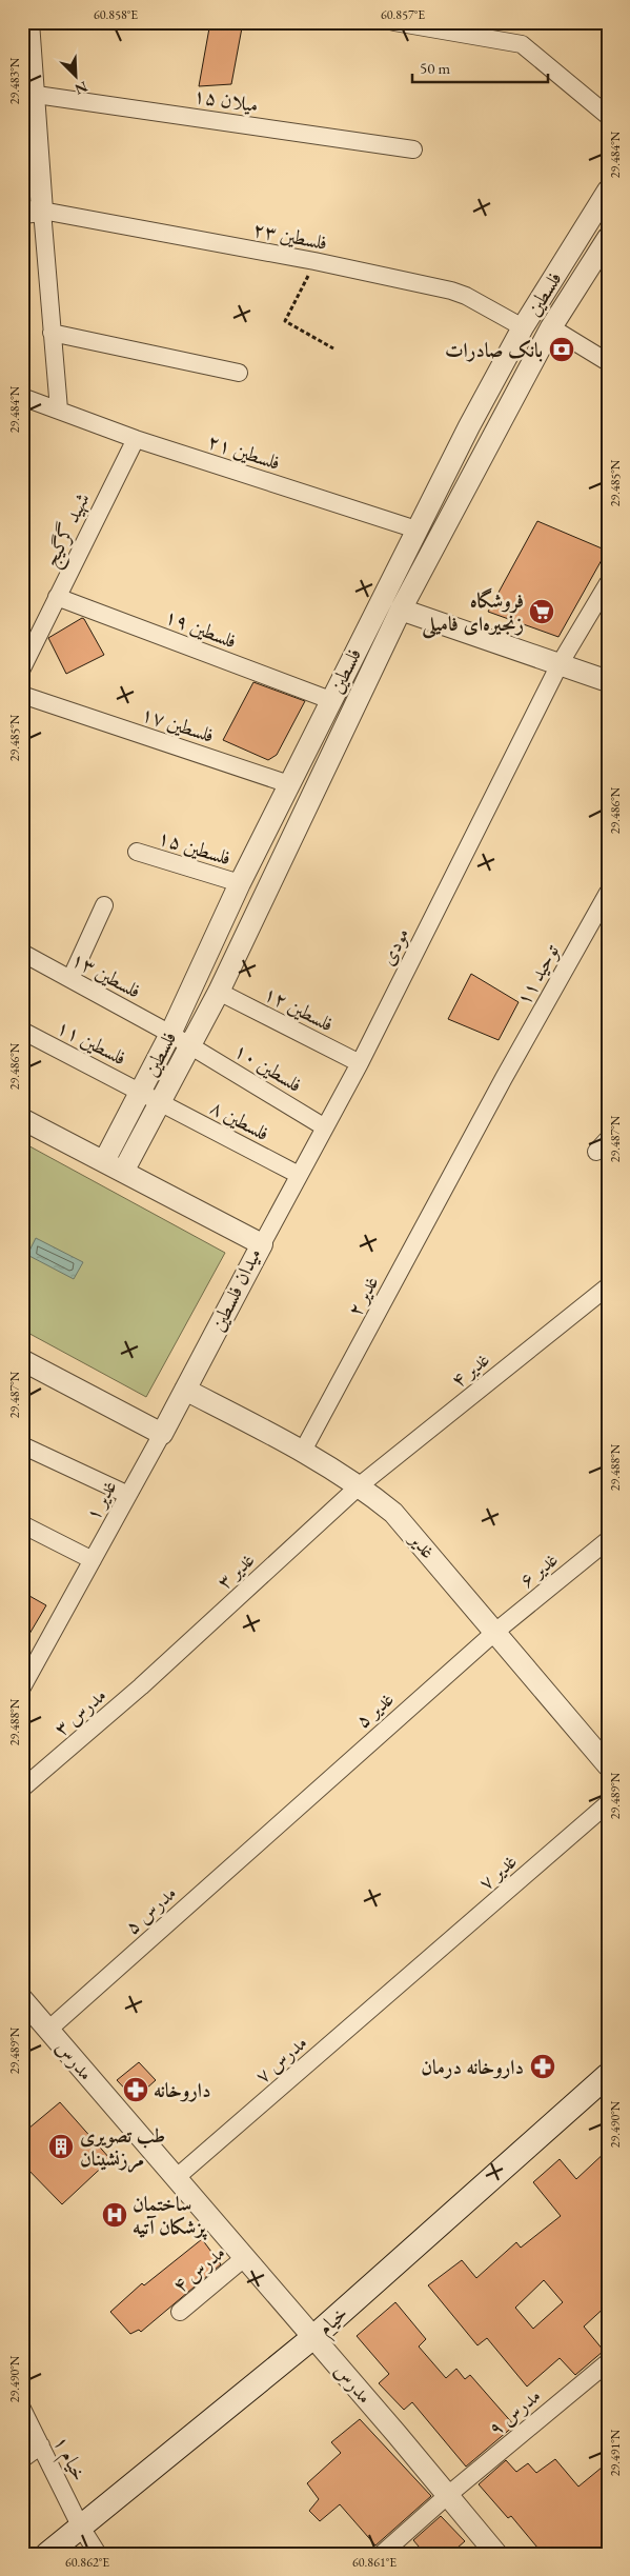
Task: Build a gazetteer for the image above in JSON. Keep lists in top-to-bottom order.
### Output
{
  "streets": {
    "main road": ["خیام"],
    "street": [
      "میلان ۱۵",
      "فلسطین ۲۳",
      "فلسطین",
      "فلسطین ۲۱",
      "شهید گرگیج",
      "فلسطین ۱۹",
      "فلسطین ۱۷",
      "فلسطین ۱۵",
      "مودی",
      "فلسطین ۱۳",
      "توحید ۱۱",
      "فلسطین ۱۲",
      "فلسطین ۱۱",
      "فلسطین ۱۰",
      "فلسطین ۸",
      "میدان فلسطین",
      "غدیر ۲",
      "غدیر ۴",
      "غدیر ۱",
      "غدیر",
      "غدیر ۶",
      "غدیر ۳",
      "غدیر ۵",
      "مدرس ۳",
      "غدیر ۷",
      "مدرس ۵",
      "مدرس ۷",
      "مدرس",
      "مدرس ۴",
      "مدرس ۹",
      "خیام ۱"
    ]
  },
  "crossings": [
    ["فلسطین ۲۳", "فلسطین"],
    ["فلسطین", "فلسطین ۲۱"],
    ["فلسطین", "فلسطین ۱۹"],
    ["فلسطین", "فلسطین ۱۷"],
    ["فلسطین", "فلسطین ۱۵"],
    ["فلسطین", "فلسطین ۱۳"],
    ["فلسطین", "فلسطین ۱۲"],
    ["فلسطین", "فلسطین ۱۱"],
    ["فلسطین", "فلسطین ۱۰"],
    ["فلسطین", "فلسطین ۸"],
    ["فلسطین", "میدان فلسطین"],
    ["فلسطین ۲۱", "شهید گرگیج"],
    ["شهید گرگیج", "فلسطین ۱۹"],
    ["مودی", "فلسطین ۱۲"],
    ["مودی", "فلسطین ۱۰"],
    ["مودی", "فلسطین ۸"],
    ["مودی", "میدان فلسطین"],
    ["فلسطین ۱۳", "فلسطین ۱۰"],
    ["توحید ۱۱", "غدیر ۲"],
    ["فلسطین ۱۱", "فلسطین ۸"],
    ["میدان فلسطین", "غدیر ۱"],
    ["میدان فلسطین", "غدیر"],
    ["غدیر ۲", "غدیر"],
    ["غدیر ۴", "غدیر"],
    ["غدیر ۴", "غدیر ۳"],
    ["غدیر", "غدیر ۶"],
    ["غدیر", "غدیر ۳"],
    ["غدیر", "غدیر ۵"],
    ["غدیر ۶", "غدیر ۵"],
    ["غدیر ۳", "مدرس ۳"],
    ["غدیر ۵", "مدرس ۵"],
    ["غدیر ۷", "مدرس ۷"],
    ["مدرس ۵", "مدرس"],
    ["مدرس ۷", "مدرس"],
    ["مدرس", "مدرس ۴"],
    ["مدرس", "خیام"],
    ["مدرس", "مدرس ۹"],
    ["خیام", "خیام ۱"]
  ],
  "places": {
    "bank": ["بانک صادرات"],
    "supermarket": ["فروشگاه زنجیره‌ای فامیلی"],
    "pharmacy": ["داروخانه درمان", "داروخانه"],
    "building": ["طب تصویری مرزنشینان"],
    "hospital": ["ساختمان پزشکان آتیه"]
  },
  "scale_bar": "50 m",
  "north": "bottom right",
  "coordinates": [
    "60.858°E",
    "60.857°E",
    "29.483°N",
    "29.484°N",
    "29.485°N",
    "29.486°N",
    "29.487°N",
    "29.488°N",
    "29.489°N",
    "29.490°N",
    "29.491°N",
    "60.862°E",
    "60.861°E"
  ]
}
